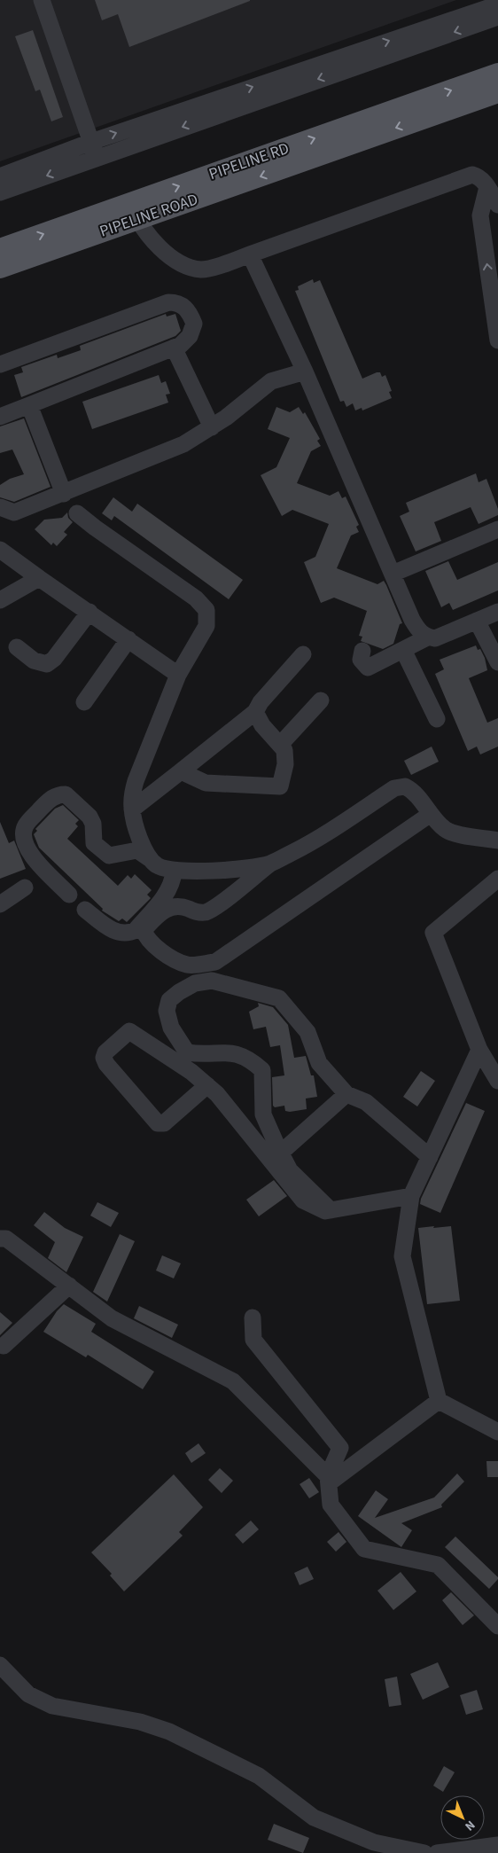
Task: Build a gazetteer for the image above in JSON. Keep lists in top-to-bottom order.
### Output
{
  "streets": {
    "main road": ["PIPELINE RD", "PIPELINE ROAD"]
  },
  "crossings": [
    ["PIPELINE RD", "PIPELINE ROAD"]
  ],
  "one_way": ["PIPELINE RD", "PIPELINE ROAD"],
  "north": "bottom right"
}
